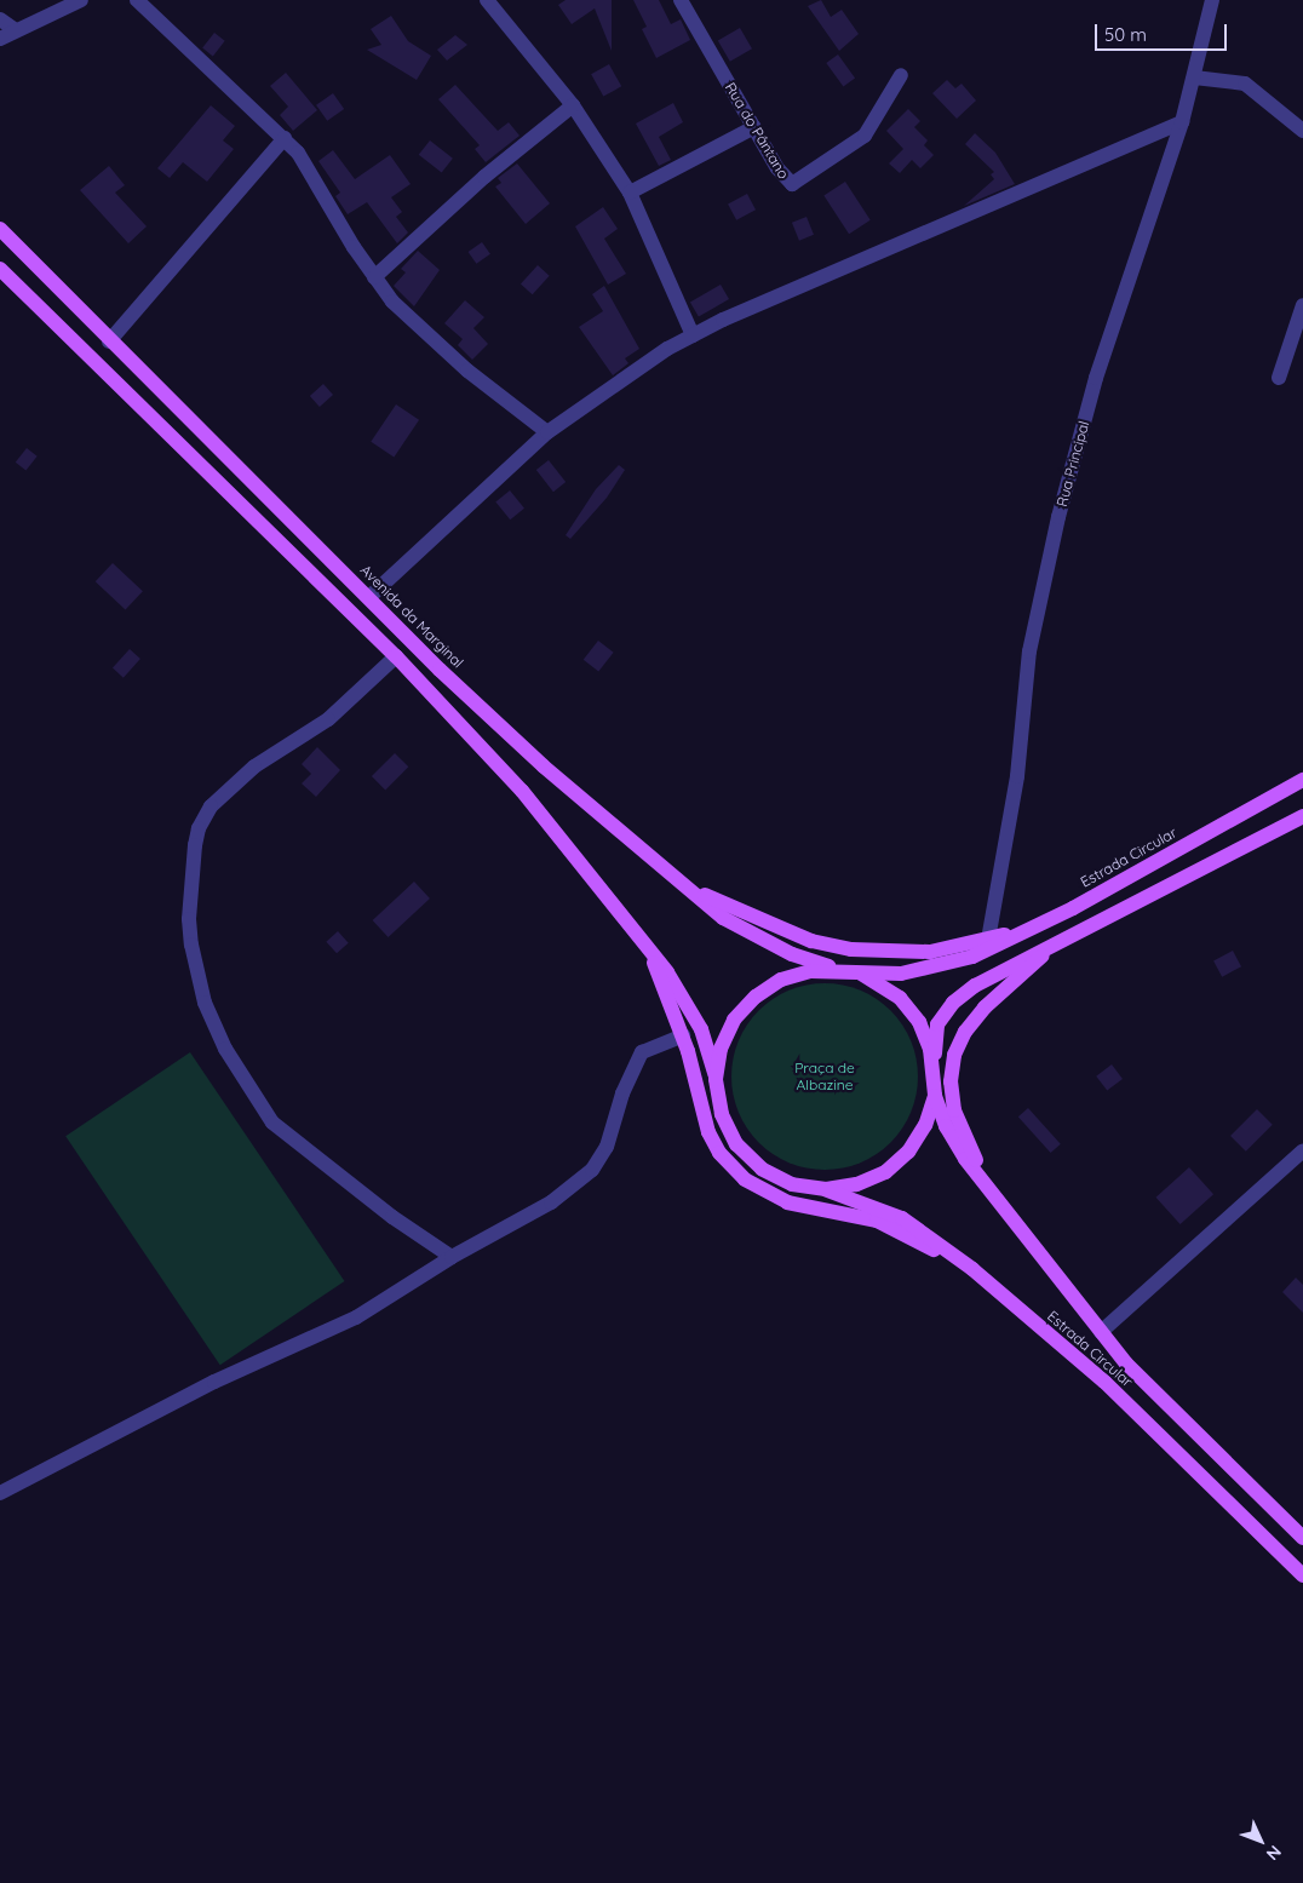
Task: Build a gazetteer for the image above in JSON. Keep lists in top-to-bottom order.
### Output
{
  "streets": {
    "main road": ["Avenida da Marginal", "Estrada Circular"],
    "street": ["Rua do Pântano", "Rua Principal"]
  },
  "crossings": [
    ["Avenida da Marginal", "Estrada Circular"]
  ],
  "parks": ["Praça de Albazine"],
  "scale_bar": "50 m",
  "north": "bottom right"
}
